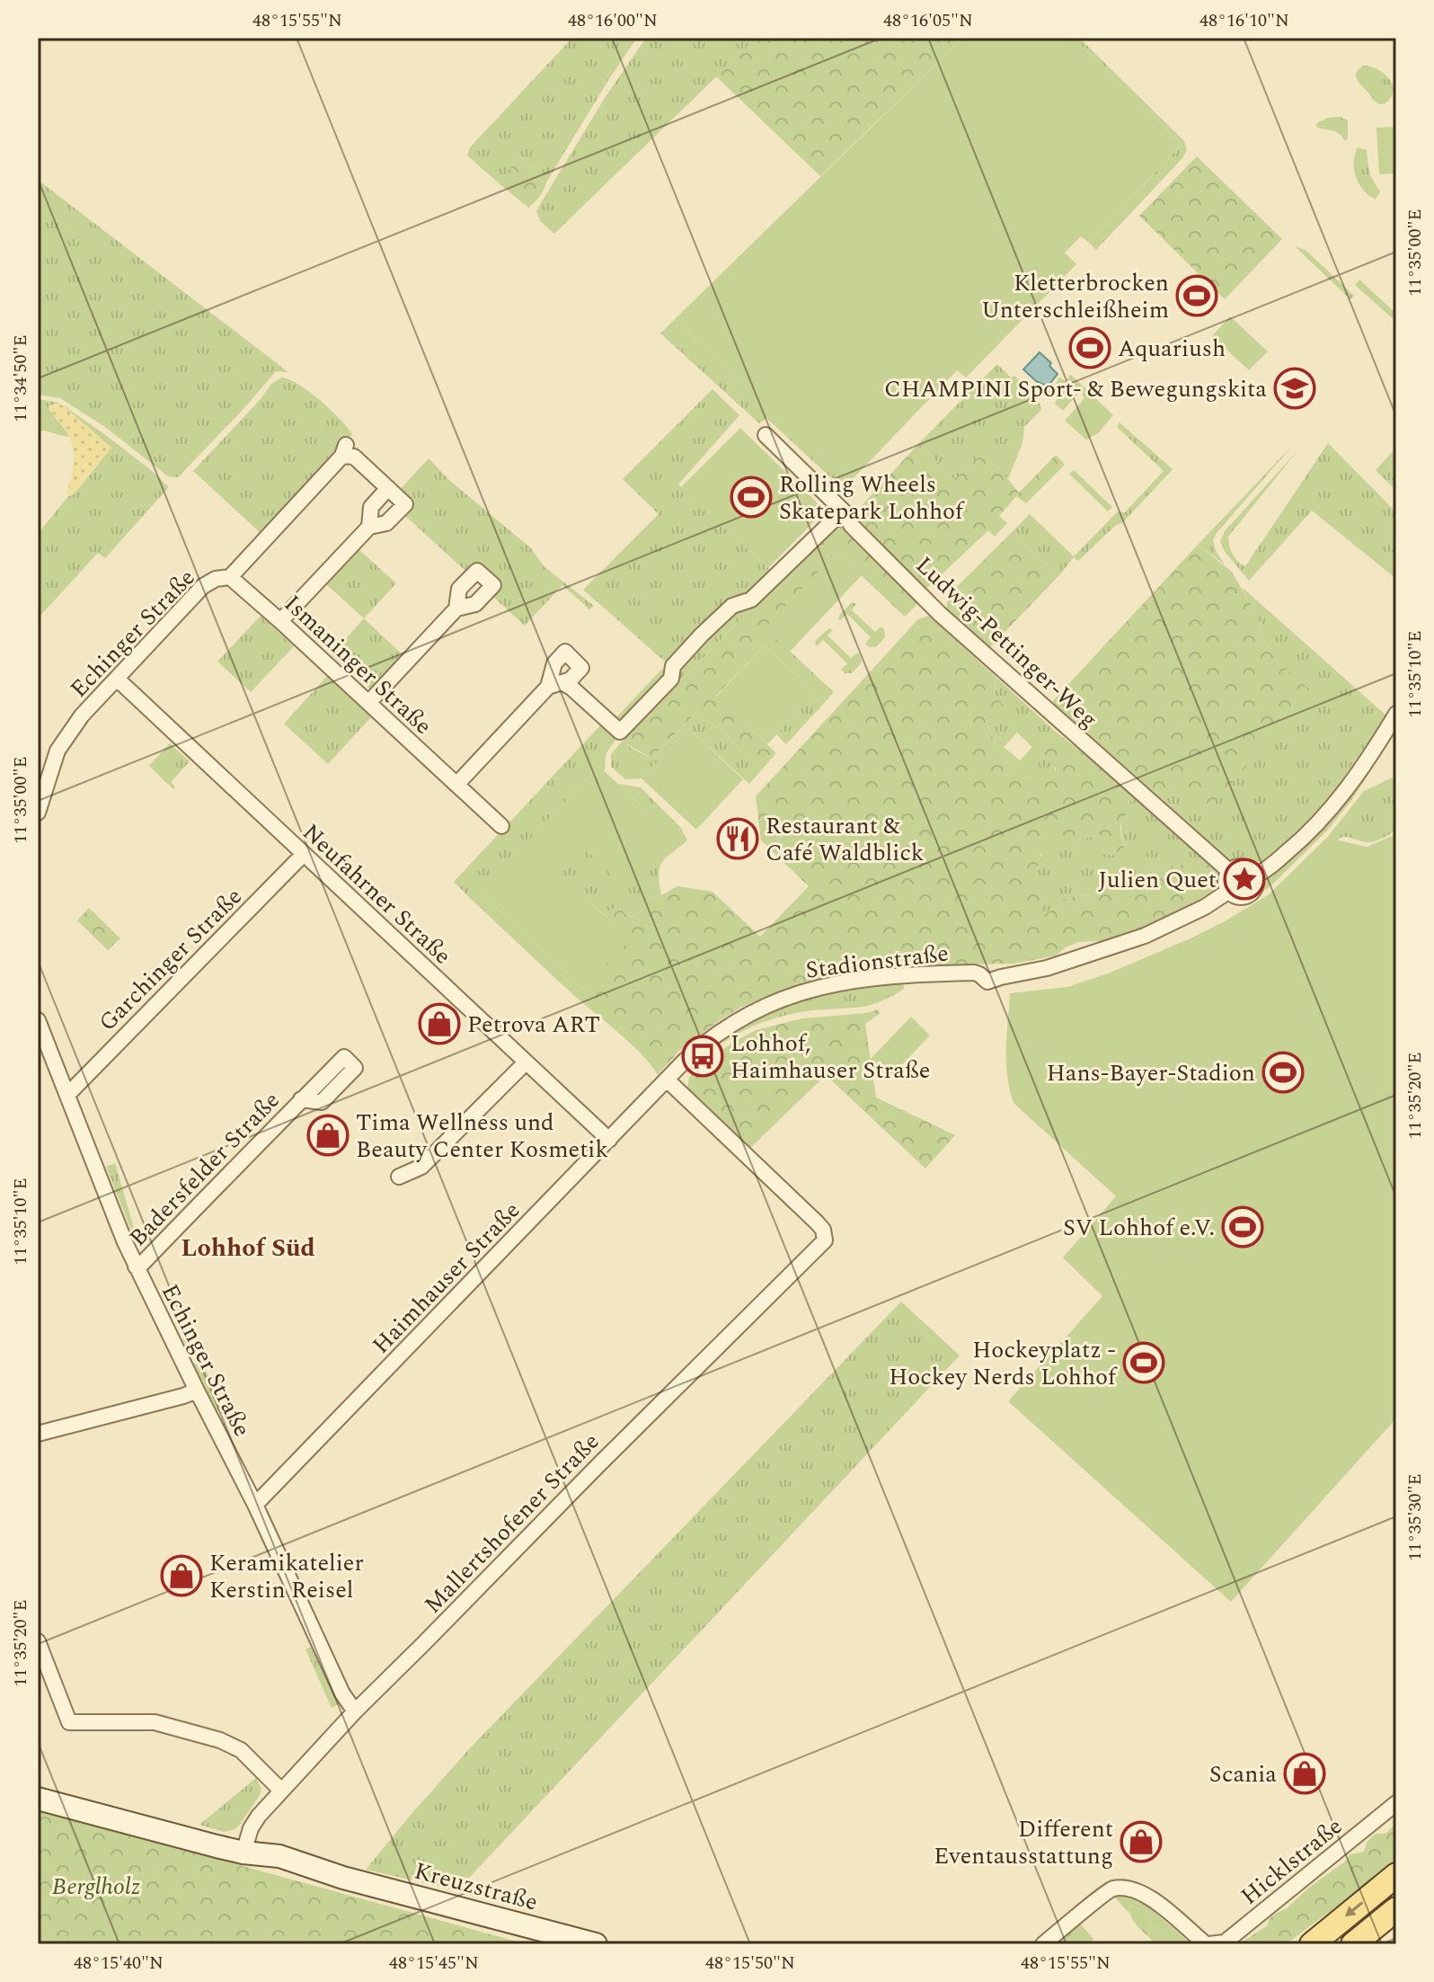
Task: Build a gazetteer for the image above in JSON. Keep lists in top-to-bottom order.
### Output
{
  "streets": {
    "main road": ["Kreuzstraße"],
    "street": [
      "Echinger Straße",
      "Ludwig-Pettinger-Weg",
      "Ismaninger Straße",
      "Neufahrner Straße",
      "Garchinger Straße",
      "Stadionstraße",
      "Badersfelder Straße",
      "Haimhauser Straße",
      "Mallertshofener Straße",
      "Hicklstraße"
    ]
  },
  "crossings": [
    ["Echinger Straße", "Ismaninger Straße"],
    ["Echinger Straße", "Neufahrner Straße"],
    ["Echinger Straße", "Garchinger Straße"],
    ["Echinger Straße", "Badersfelder Straße"],
    ["Echinger Straße", "Haimhauser Straße"],
    ["Echinger Straße", "Mallertshofener Straße"],
    ["Ludwig-Pettinger-Weg", "Stadionstraße"],
    ["Neufahrner Straße", "Garchinger Straße"],
    ["Neufahrner Straße", "Haimhauser Straße"],
    ["Stadionstraße", "Haimhauser Straße"],
    ["Stadionstraße", "Mallertshofener Straße"],
    ["Haimhauser Straße", "Mallertshofener Straße"],
    ["Mallertshofener Straße", "Kreuzstraße"]
  ],
  "districts": ["Lohhof Süd"],
  "parks": ["Berglholz"],
  "places": {
    "sports": [
      "Kletterbrocken Unterschleißheim",
      "Aquariush",
      "Rolling Wheels Skatepark Lohhof",
      "Hans-Bayer-Stadion",
      "SV Lohhof e.V.",
      "Hockeyplatz - Hockey Nerds Lohhof"
    ],
    "school or university": ["CHAMPINI Sport- & Bewegungskita"],
    "restaurant": ["Restaurant & Café Waldblick"],
    "place": ["Julien Quet"],
    "shop": [
      "Petrova ART",
      "Tima Wellness und Beauty Center Kosmetik",
      "Keramikatelier Kerstin Reisel",
      "Scania",
      "Different Eventausstattung"
    ],
    "bus stop": ["Lohhof, Haimhauser Straße"]
  },
  "coordinates": [
    "48°15'55\"N",
    "48°16'00\"N",
    "48°16'05\"N",
    "48°16'10\"N",
    "11°35'00\"E",
    "11°34'50\"E",
    "11°35'10\"E",
    "11°35'20\"E",
    "11°35'30\"E",
    "48°15'40\"N",
    "48°15'45\"N",
    "48°15'50\"N"
  ]
}
